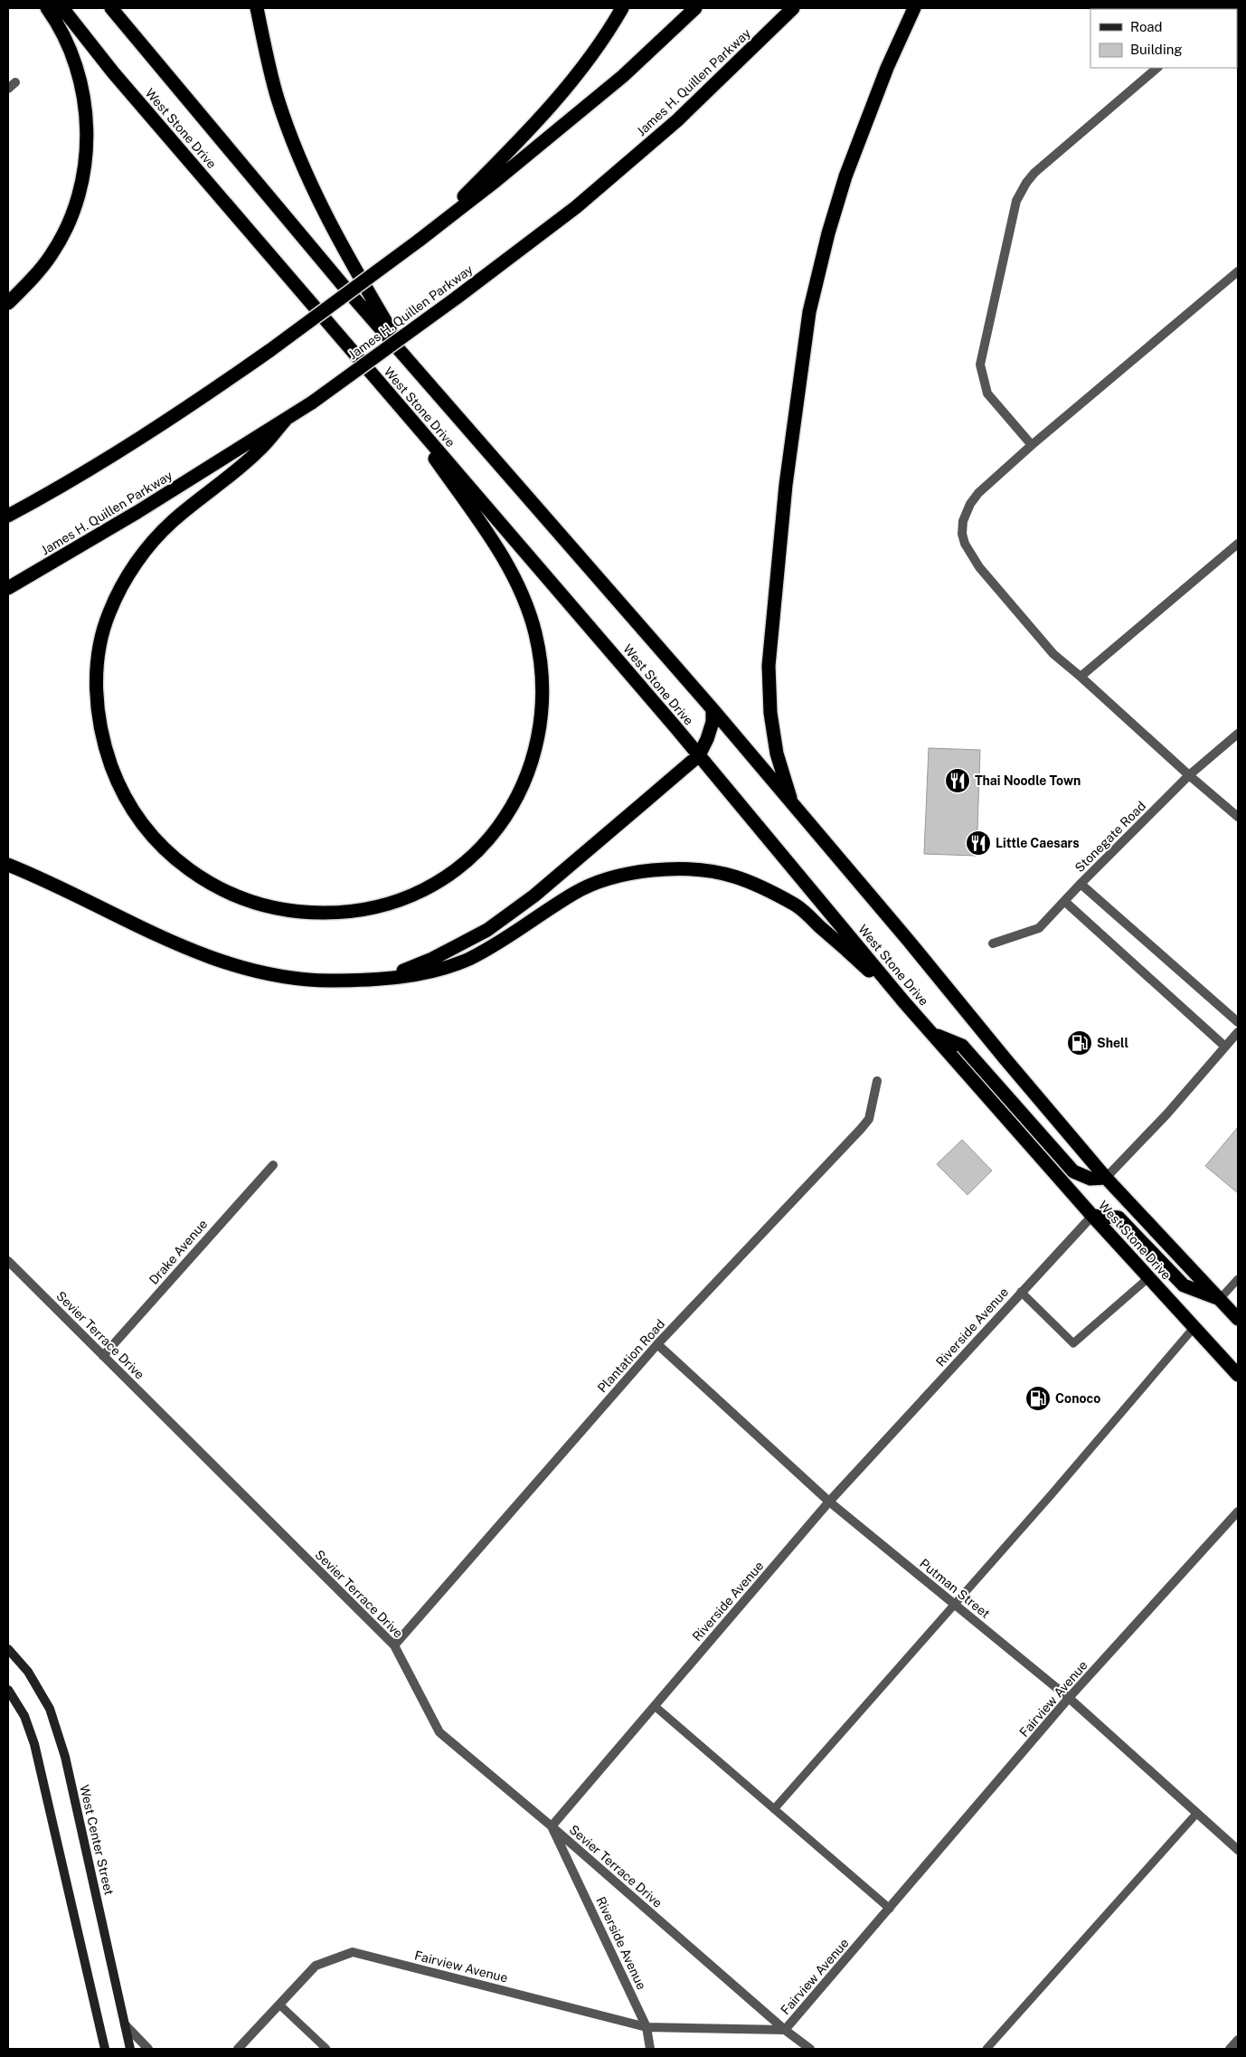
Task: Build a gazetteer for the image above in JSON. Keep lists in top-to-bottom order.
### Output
{
  "streets": {
    "highway": ["James H. Quillen Parkway", "West Stone Drive"],
    "main road": ["West Center Street"],
    "street": [
      "Stonegate Road",
      "Drake Avenue",
      "Riverside Avenue",
      "Sevier Terrace Drive",
      "Plantation Road",
      "Putman Street",
      "Fairview Avenue"
    ]
  },
  "crossings": [
    ["West Stone Drive", "Riverside Avenue"],
    ["Drake Avenue", "Sevier Terrace Drive"],
    ["Riverside Avenue", "Sevier Terrace Drive"],
    ["Riverside Avenue", "Putman Street"],
    ["Riverside Avenue", "Fairview Avenue"],
    ["Sevier Terrace Drive", "Plantation Road"],
    ["Sevier Terrace Drive", "Fairview Avenue"],
    ["Plantation Road", "Putman Street"],
    ["Putman Street", "Fairview Avenue"]
  ],
  "places": {
    "restaurant": ["Thai Noodle Town", "Little Caesars"],
    "fuel station": ["Shell", "Conoco"]
  },
  "legend": ["Road", "Building"]
}
